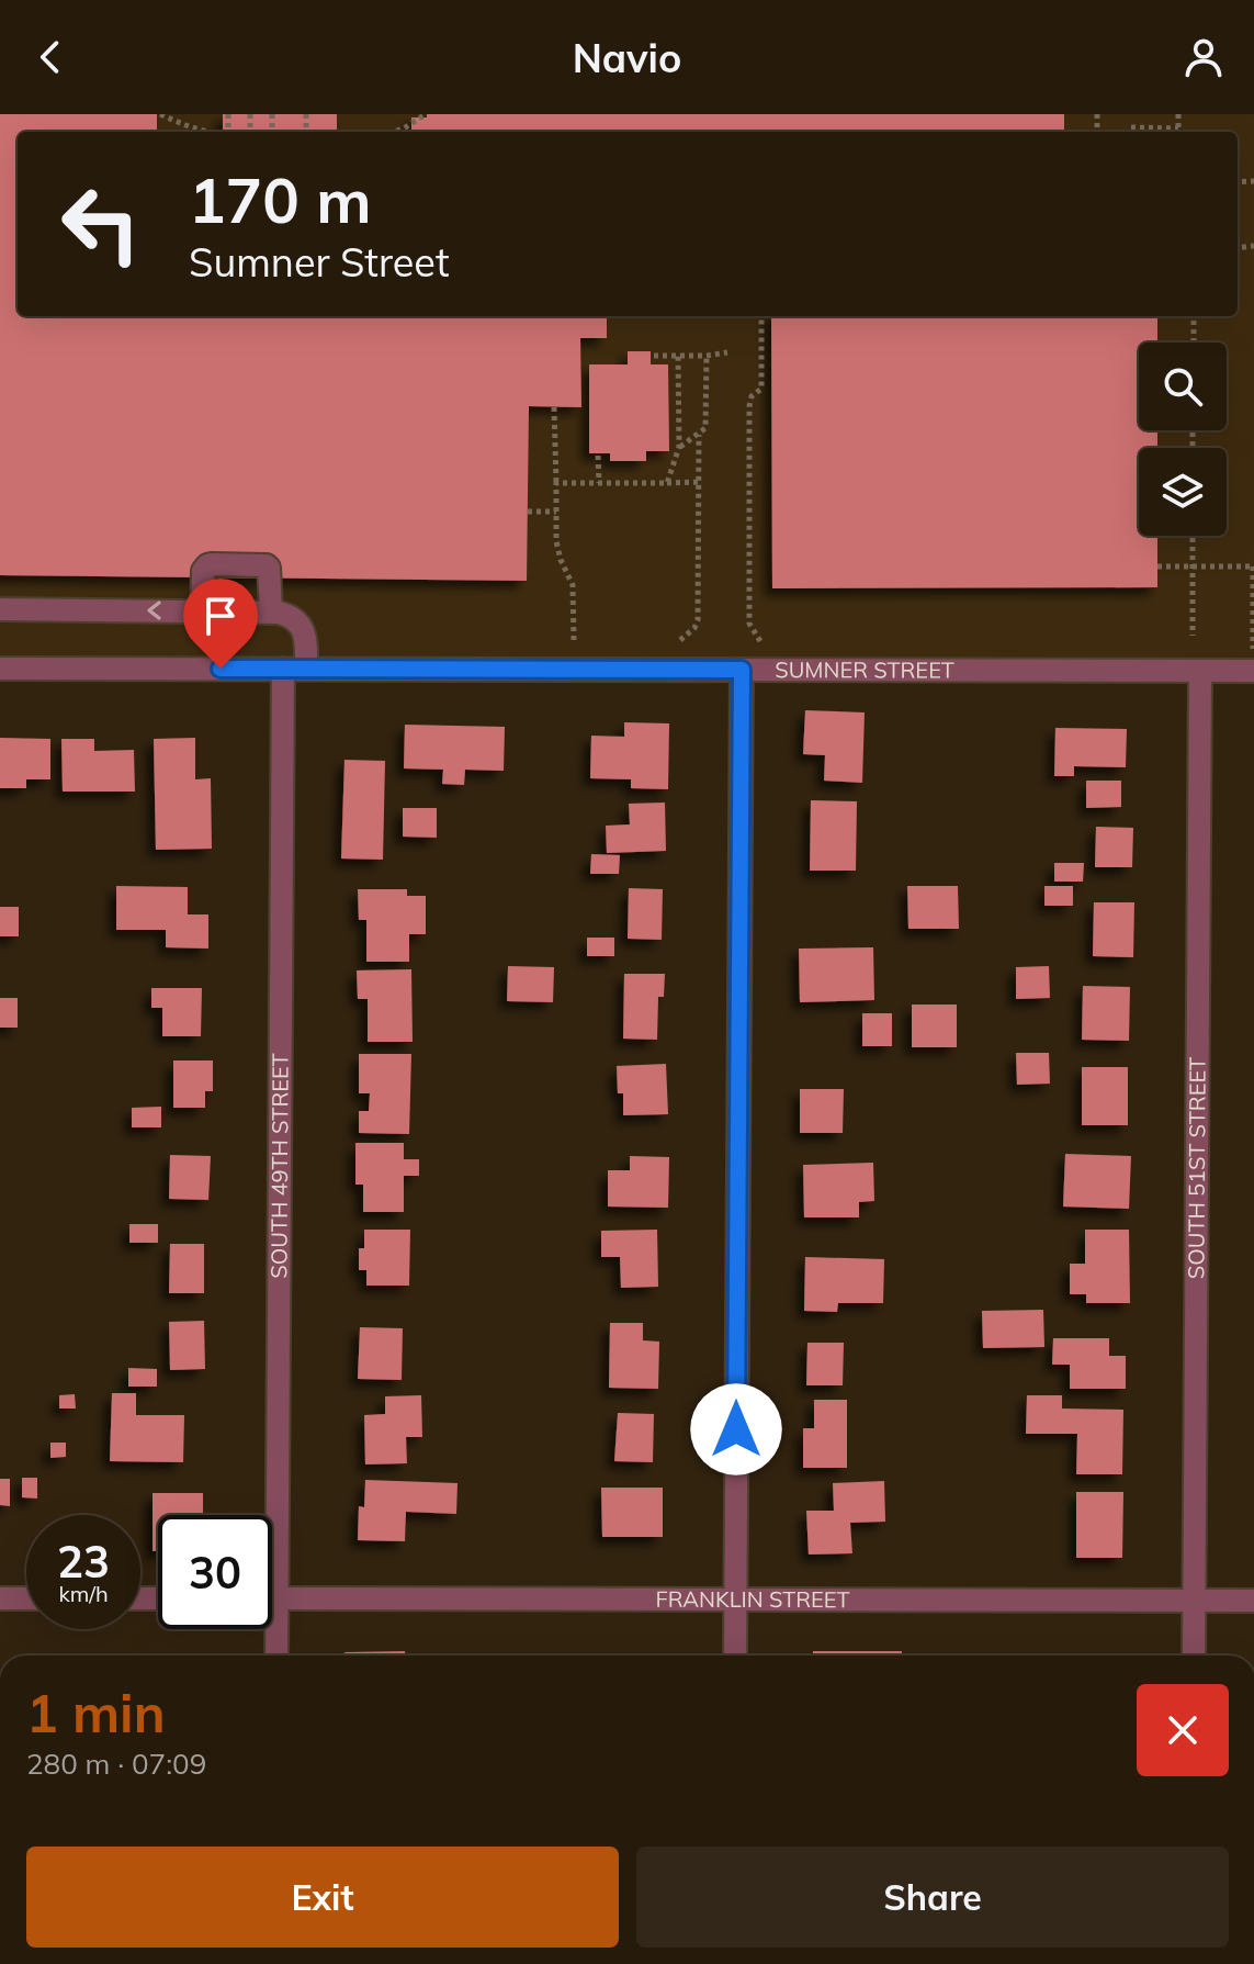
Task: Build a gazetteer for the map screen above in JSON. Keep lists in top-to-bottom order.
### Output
{
  "streets": {
    "street": [
      "SUMNER STREET",
      "SOUTH 49TH STREET",
      "SOUTH 51ST STREET",
      "FRANKLIN STREET"
    ]
  },
  "crossings": [
    ["SUMNER STREET", "SOUTH 49TH STREET"],
    ["SUMNER STREET", "SOUTH 51ST STREET"],
    ["SOUTH 49TH STREET", "FRANKLIN STREET"],
    ["SOUTH 51ST STREET", "FRANKLIN STREET"]
  ],
  "page": {
    "header": "Navio",
    "turn": ["170 m", "Sumner Street"],
    "speed": "23 km/h",
    "limit": "30",
    "heading": ["1 min", "280 m · 07:09"],
    "buttons": ["Exit", "Share"]
  }
}
